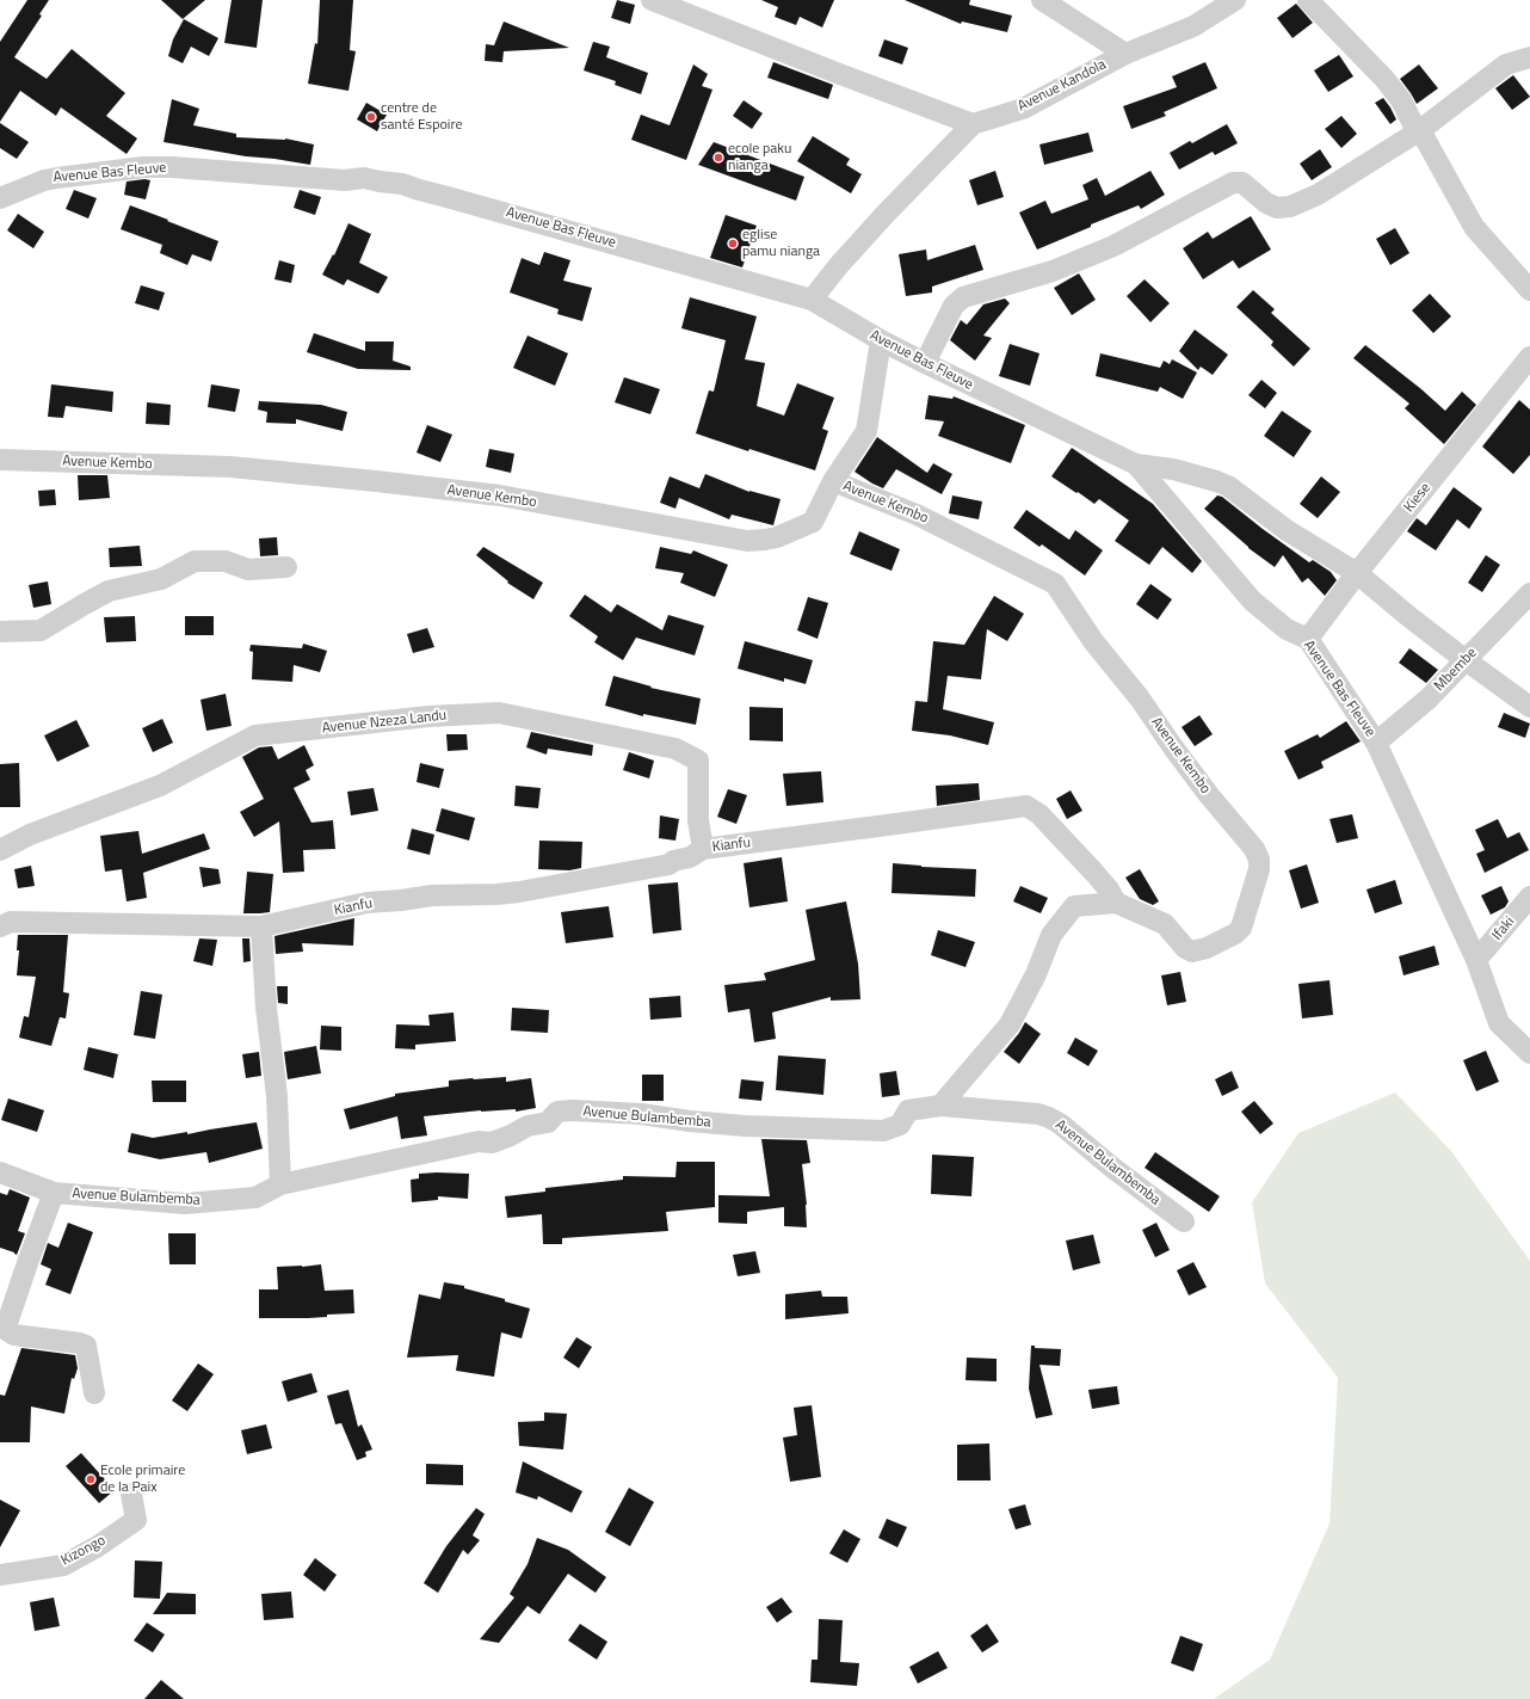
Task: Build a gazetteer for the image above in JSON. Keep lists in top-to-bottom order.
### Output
{
  "streets": {
    "street": [
      "Avenue Kandola",
      "Avenue Bas Fleuve",
      "Avenue Kembo",
      "Kiese",
      "Mbembe",
      "Avenue Nzeza Landu",
      "Kianfu",
      "Ifaki",
      "Avenue Bulambemba",
      "Kizongo"
    ]
  },
  "crossings": [
    ["Avenue Kandola", "Avenue Bas Fleuve"],
    ["Avenue Bas Fleuve", "Kiese"],
    ["Avenue Bas Fleuve", "Mbembe"],
    ["Avenue Bas Fleuve", "Ifaki"],
    ["Avenue Kembo", "Kianfu"],
    ["Avenue Nzeza Landu", "Kianfu"]
  ],
  "places": [
    "centre de santé Espoire",
    "ecole paku nianga",
    "eglise pamu nianga",
    "Ecole primaire de la Paix"
  ]
}
